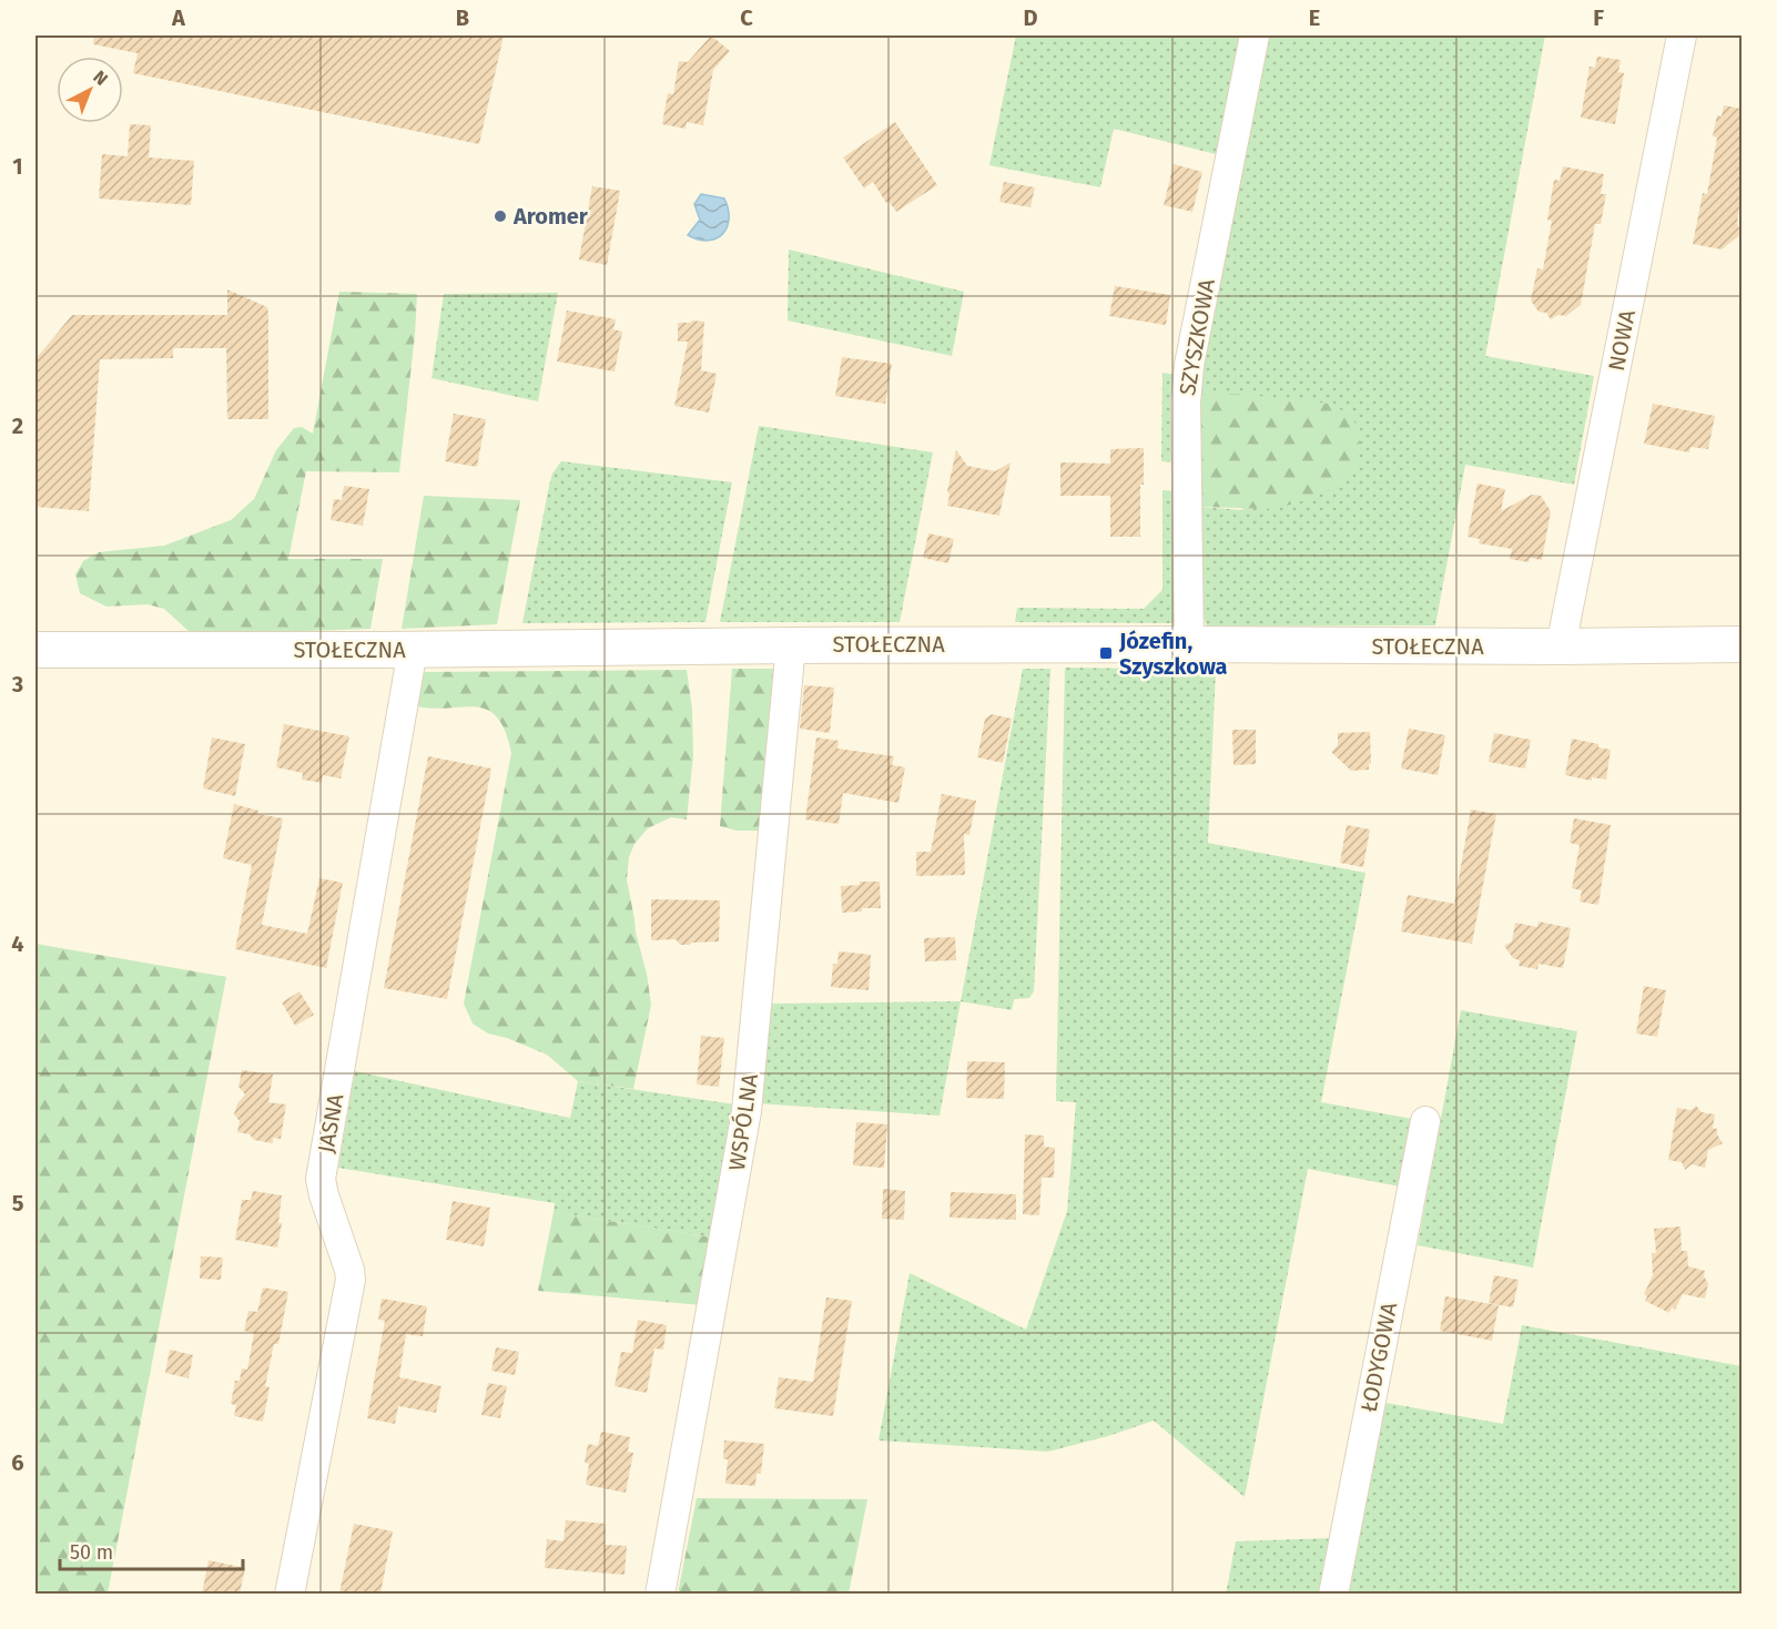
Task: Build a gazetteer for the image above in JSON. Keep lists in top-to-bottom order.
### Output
{
  "streets": {
    "street": [
      "SZYSZKOWA",
      "NOWA",
      "STOŁECZNA",
      "WSPÓLNA",
      "JASNA",
      "ŁODYGOWA"
    ]
  },
  "crossings": [
    ["SZYSZKOWA", "STOŁECZNA"],
    ["NOWA", "STOŁECZNA"],
    ["STOŁECZNA", "WSPÓLNA"],
    ["STOŁECZNA", "JASNA"]
  ],
  "places": {
    "other": ["Aromer"],
    "transit": ["Józefin, Szyszkowa"]
  },
  "scale_bar": "50 m",
  "north": "top right",
  "grid": {
    "columns": [
      "A",
      "B",
      "C",
      "D",
      "E",
      "F"
    ],
    "rows": [
      "1",
      "2",
      "3",
      "4",
      "5",
      "6"
    ]
  }
}
